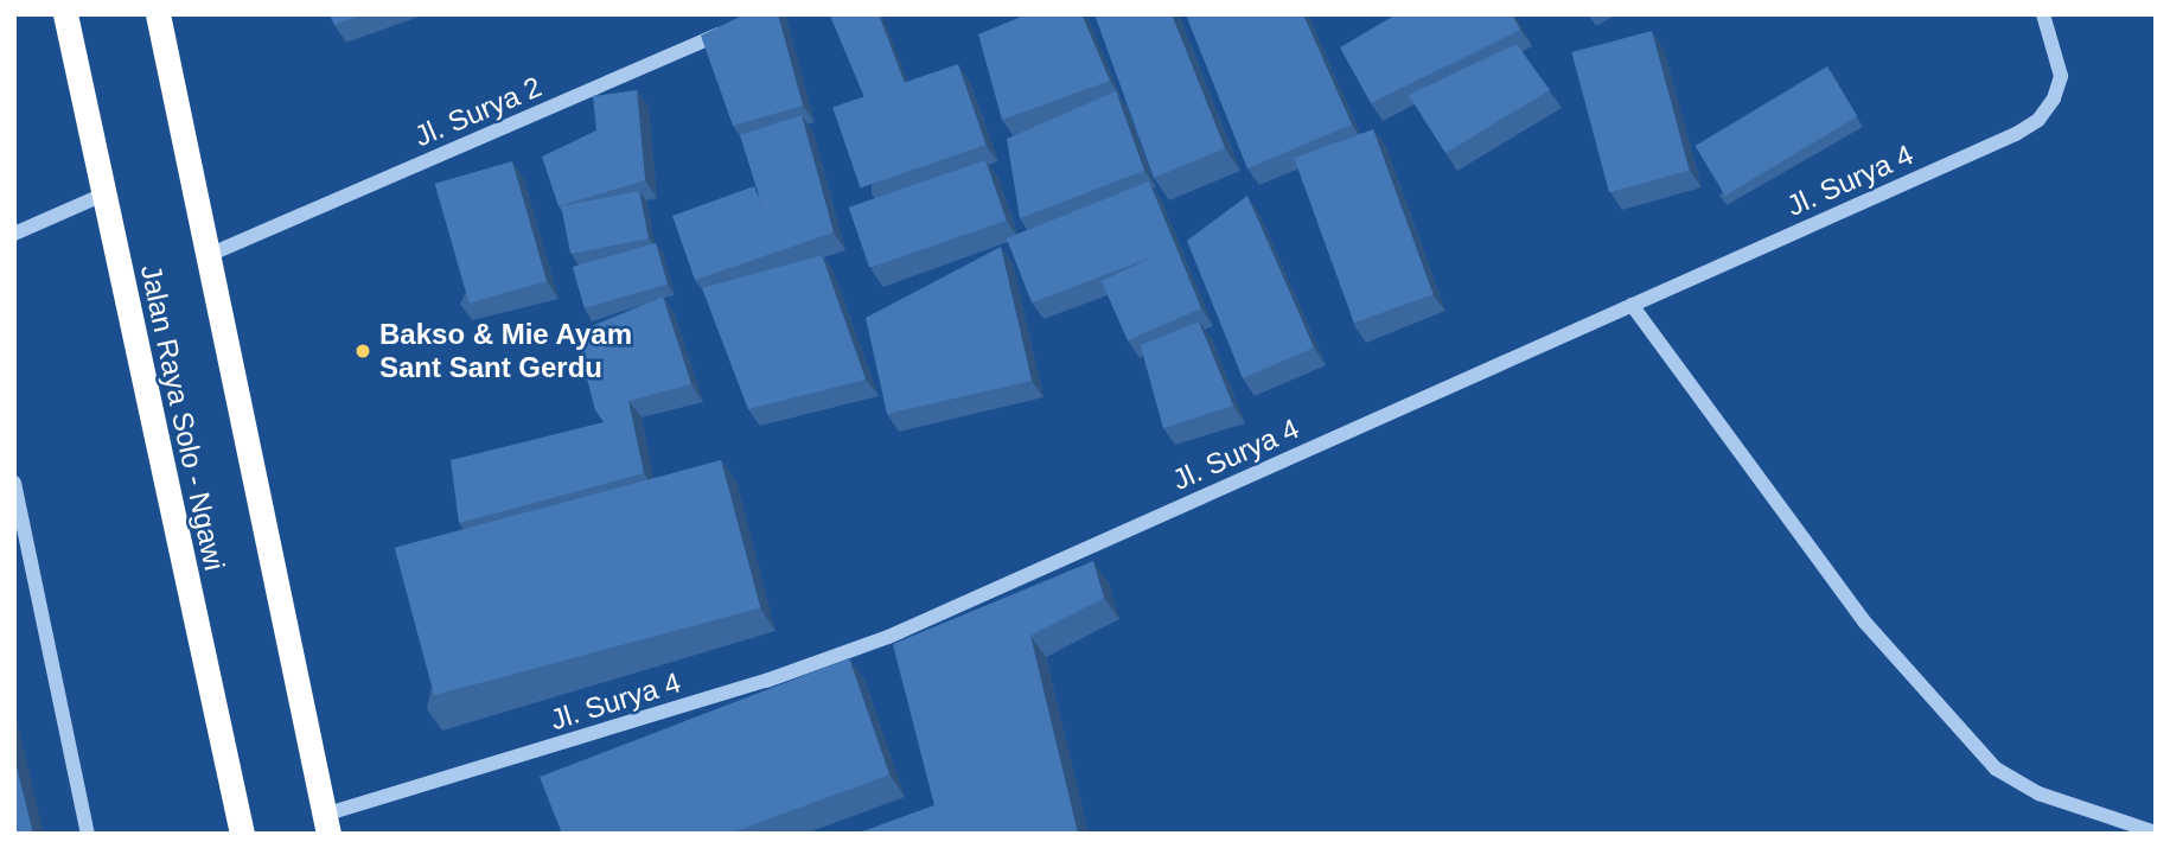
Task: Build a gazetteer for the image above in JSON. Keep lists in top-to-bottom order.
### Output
{
  "streets": {
    "highway": ["Jalan Raya Solo - Ngawi"],
    "street": ["Jl. Surya 2", "Jl. Surya 4"]
  },
  "crossings": [
    ["Jl. Surya 2", "Jalan Raya Solo - Ngawi"],
    ["Jl. Surya 4", "Jalan Raya Solo - Ngawi"]
  ],
  "places": ["Bakso & Mie Ayam Sant Sant Gerdu"]
}
